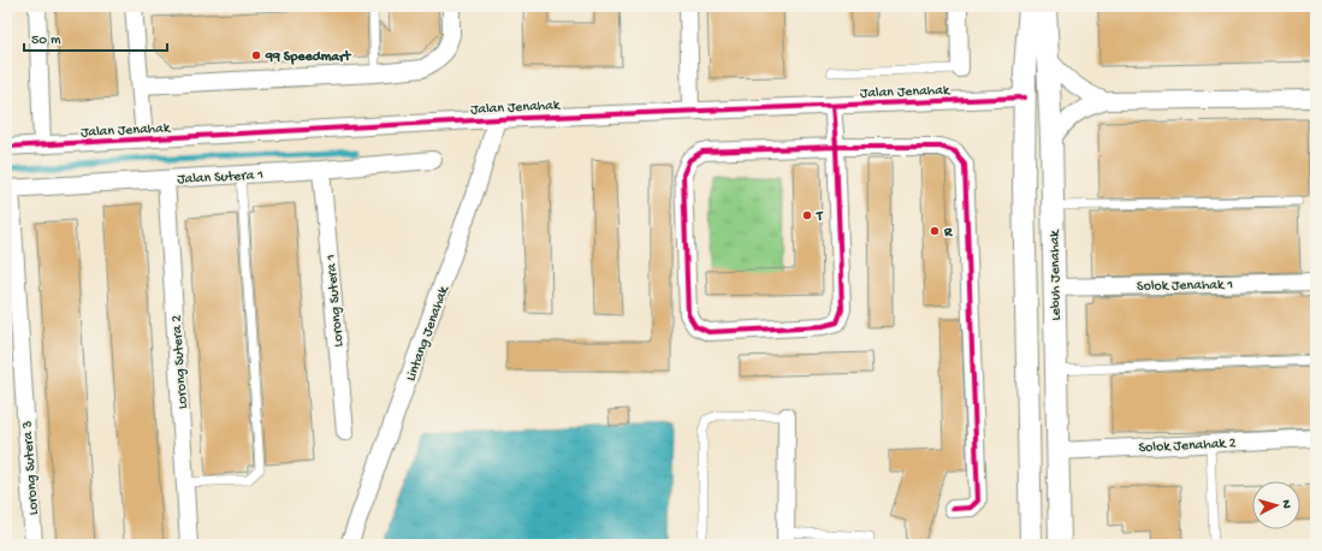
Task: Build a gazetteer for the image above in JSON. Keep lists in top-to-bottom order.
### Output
{
  "streets": {
    "street": [
      "Jalan Jenahak",
      "Jalan Sutera 1",
      "Lebuh Jenahak",
      "Solok Jenahak 1",
      "Lorong Sutera 1",
      "Lintang Jenahak",
      "Lorong Sutera 2",
      "Solok Jenahak 2",
      "Lorong Sutera 3"
    ]
  },
  "crossings": [
    ["Jalan Jenahak", "Lebuh Jenahak"],
    ["Jalan Jenahak", "Lintang Jenahak"],
    ["Jalan Sutera 1", "Lorong Sutera 1"],
    ["Jalan Sutera 1", "Lorong Sutera 2"],
    ["Jalan Sutera 1", "Lorong Sutera 3"],
    ["Lebuh Jenahak", "Solok Jenahak 1"],
    ["Lebuh Jenahak", "Solok Jenahak 2"]
  ],
  "places": ["99 Speedmart", "T", "R"],
  "scale_bar": "50 m",
  "north": "right"
}
